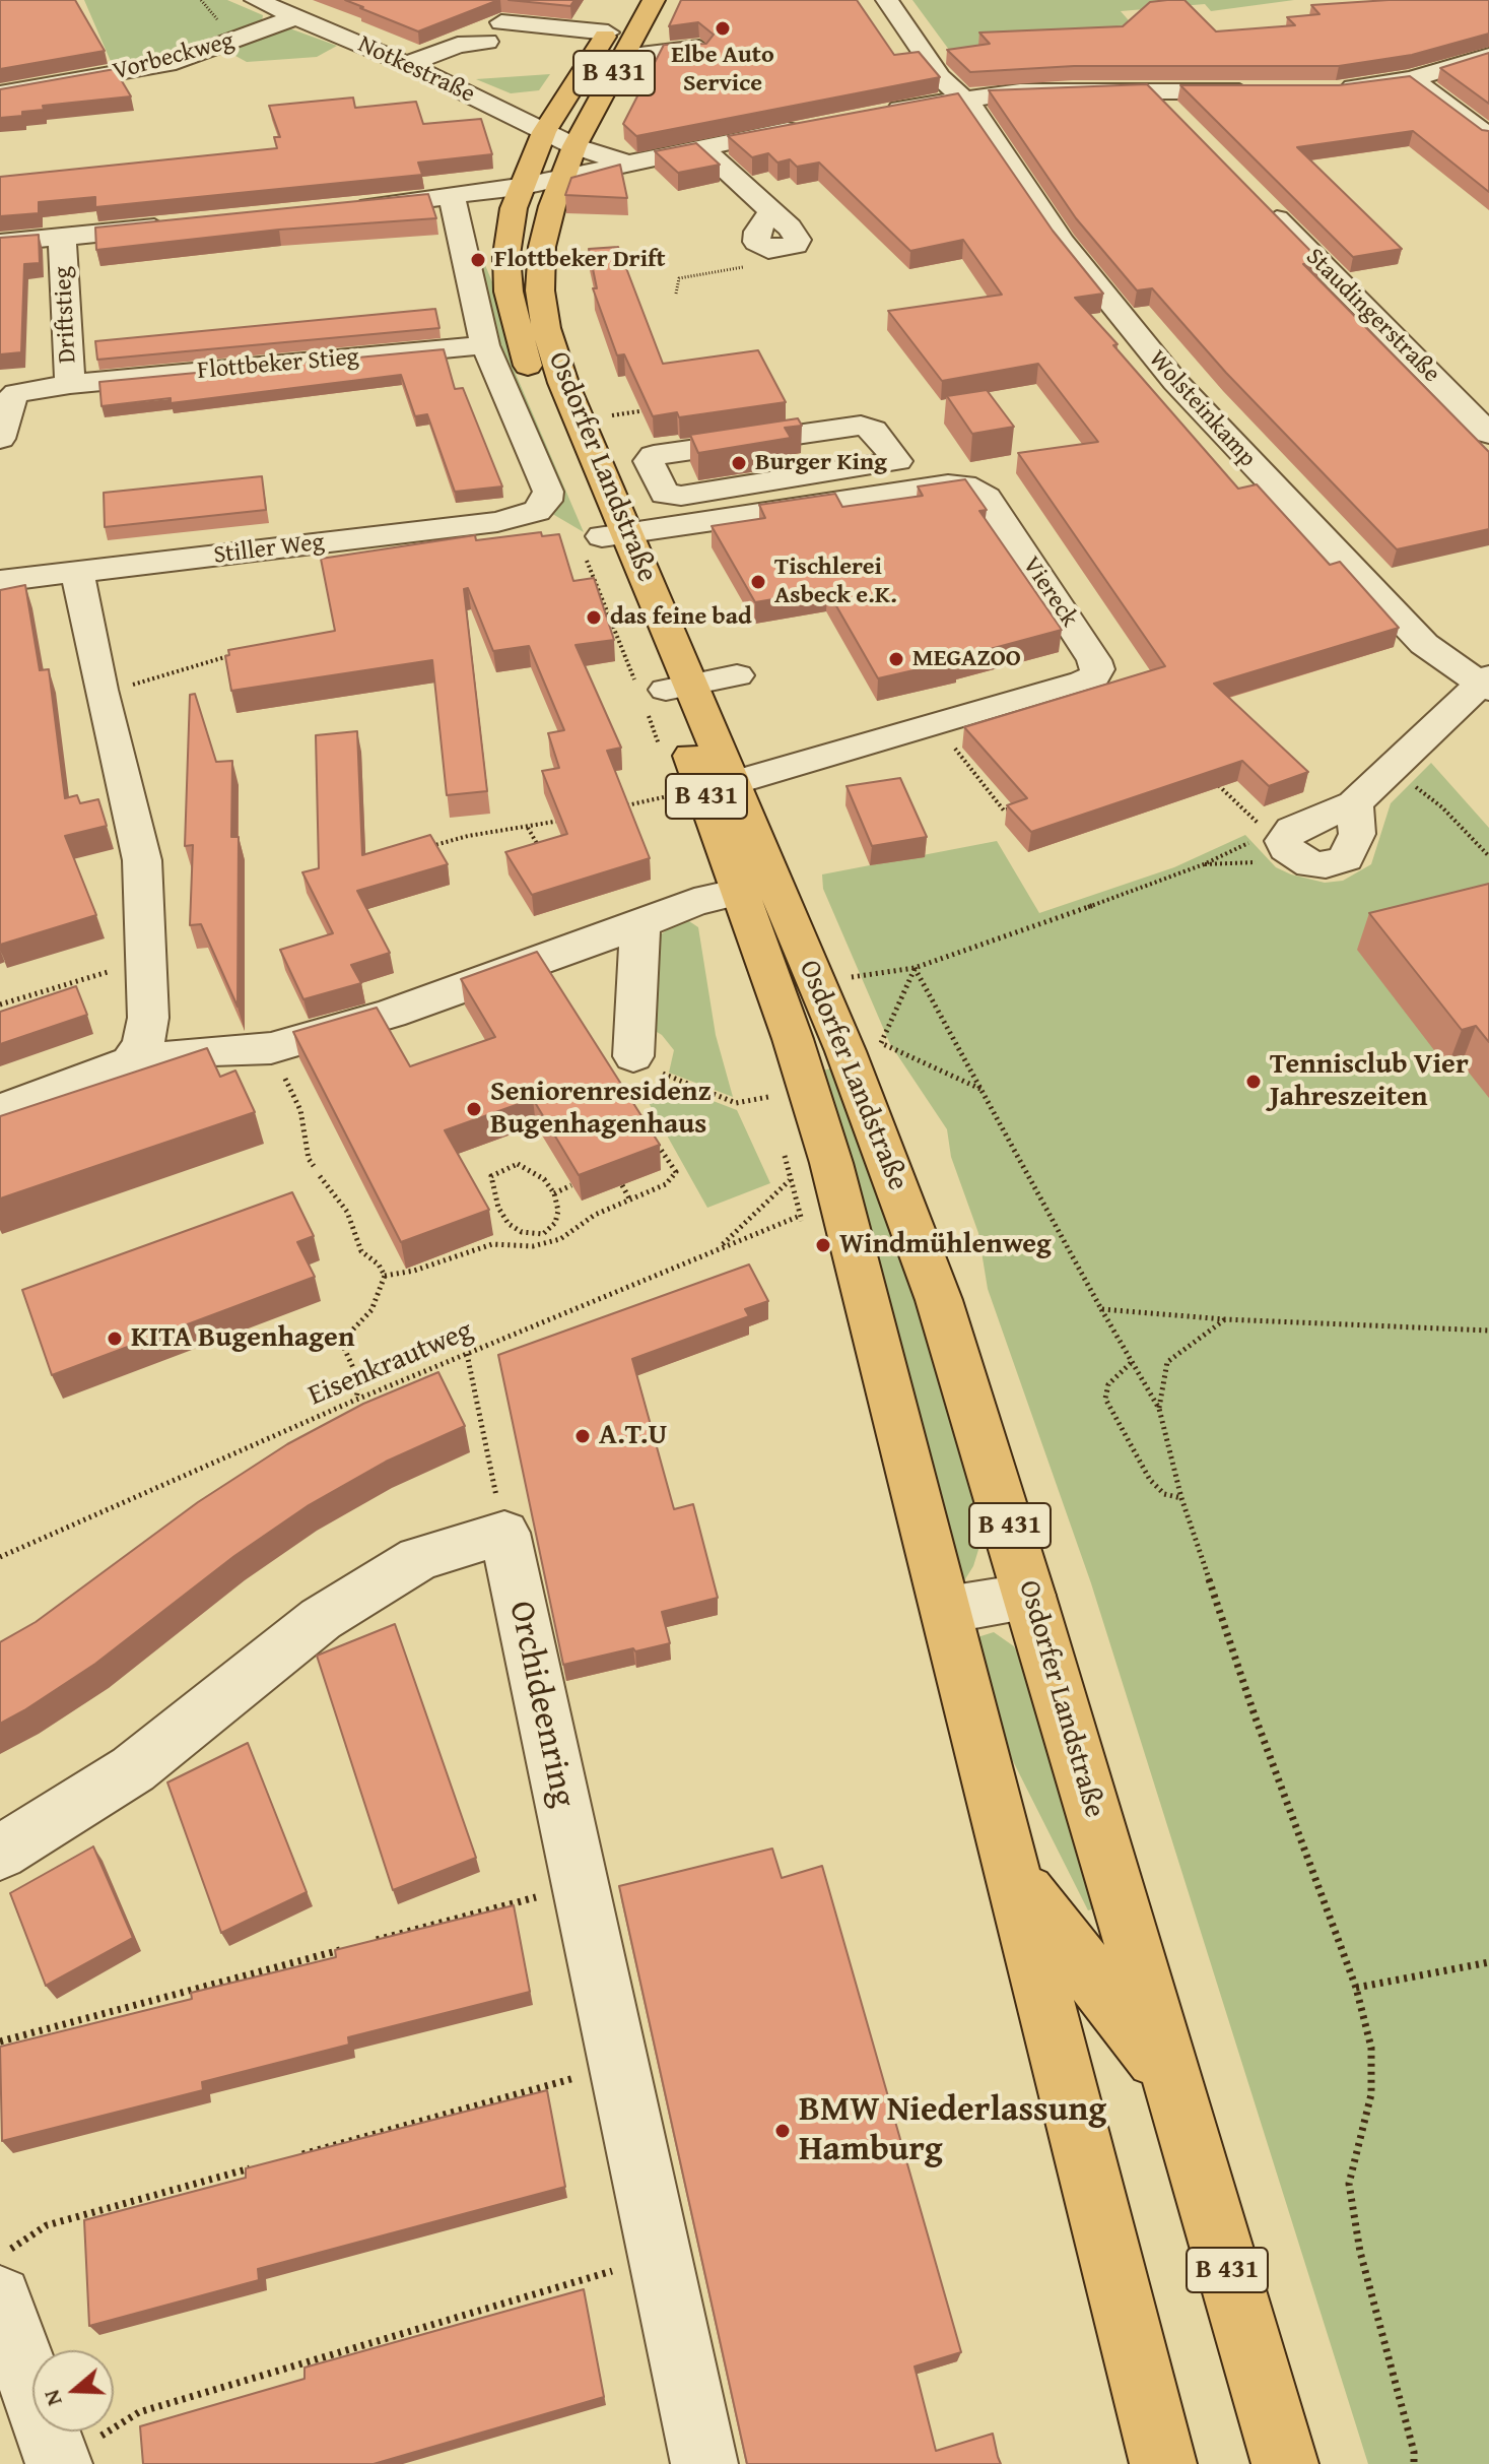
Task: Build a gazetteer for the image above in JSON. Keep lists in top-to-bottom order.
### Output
{
  "streets": {
    "main road": ["B 431", "Osdorfer Landstraße"],
    "street": [
      "Vorbeckweg",
      "Notkestraße",
      "Driftstieg",
      "Staudingerstraße",
      "Flottbeker Stieg",
      "Wolsteinkamp",
      "Stiller Weg",
      "Viereck",
      "Orchideenring"
    ],
    "path": ["Eisenkrautweg"]
  },
  "crossings": [
    ["Vorbeckweg", "Notkestraße"],
    ["Notkestraße", "Osdorfer Landstraße"],
    ["B 431", "Osdorfer Landstraße"],
    ["Driftstieg", "Flottbeker Stieg"],
    ["Flottbeker Stieg", "Osdorfer Landstraße"],
    ["Osdorfer Landstraße", "Stiller Weg"],
    ["Osdorfer Landstraße", "Viereck"]
  ],
  "places": [
    "Elbe Auto Service",
    "Flottbeker Drift",
    "Burger King",
    "Tischlerei Asbeck e.K.",
    "das feine bad",
    "MEGAZOO",
    "Tennisclub Vier Jahreszeiten",
    "Seniorenresidenz Bugenhagenhaus",
    "Windmühlenweg",
    "KITA Bugenhagen",
    "A.T.U",
    "BMW Niederlassung Hamburg"
  ],
  "north": "left"
}
